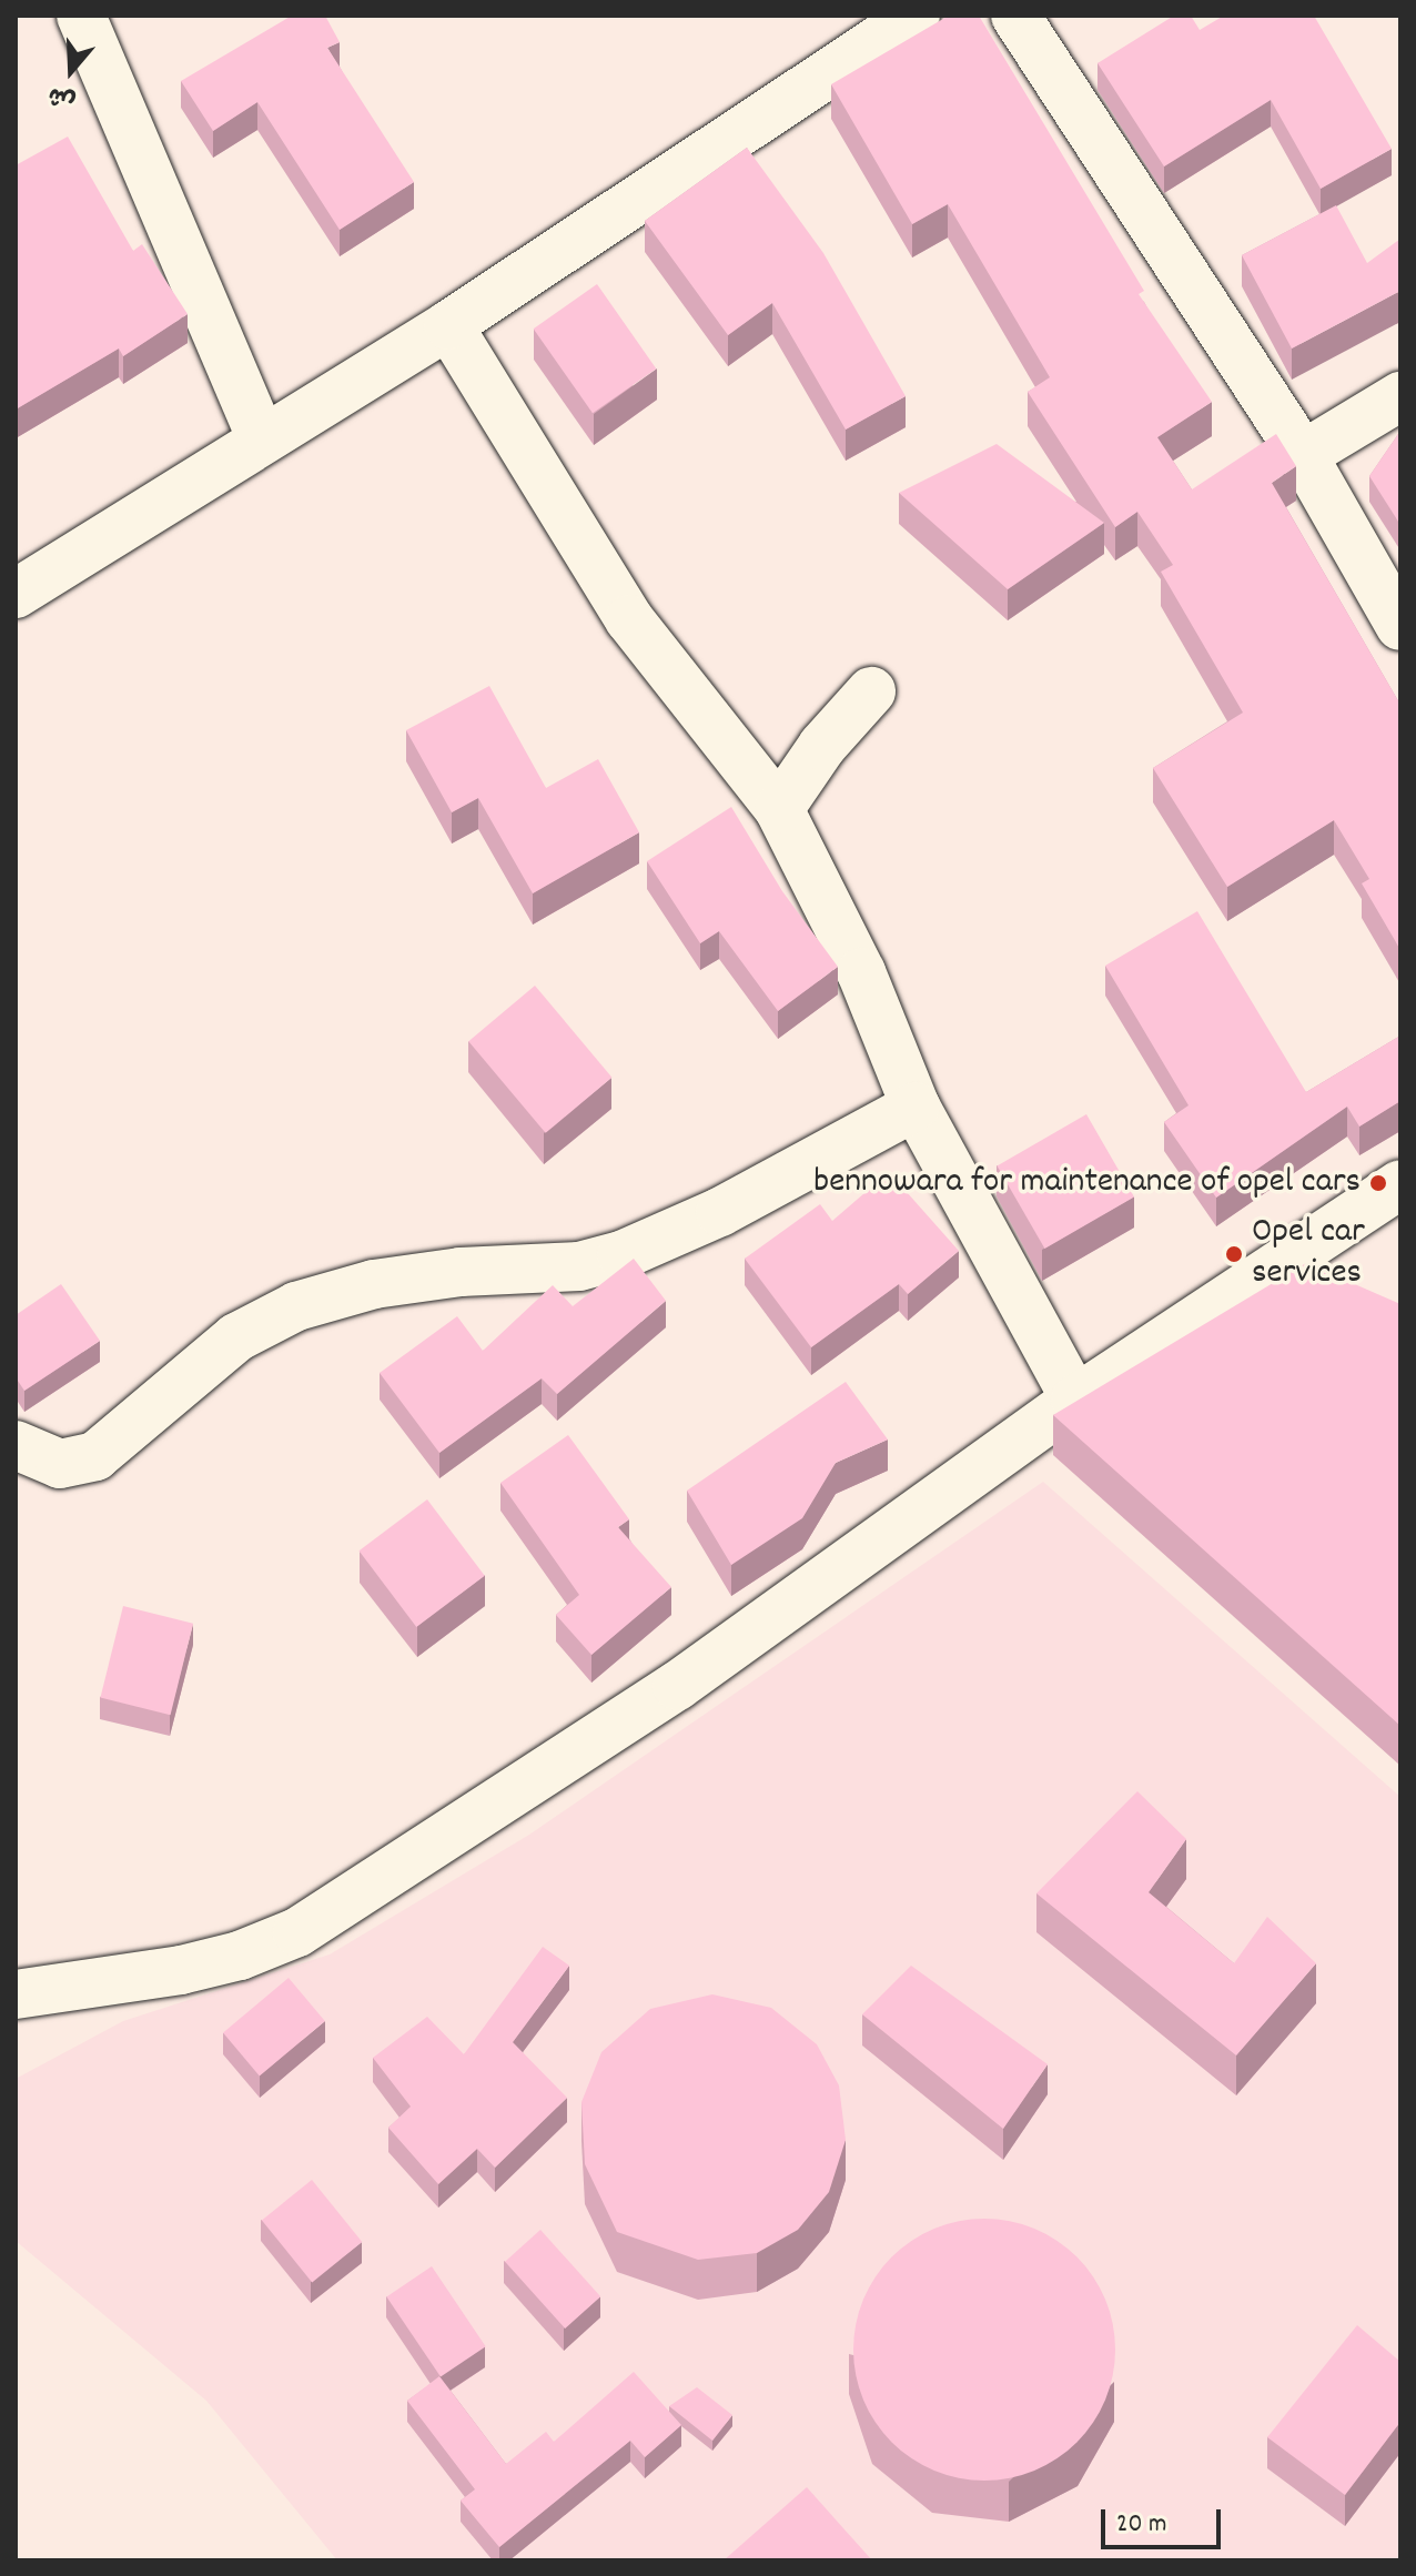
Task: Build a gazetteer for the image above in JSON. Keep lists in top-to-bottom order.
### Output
{
  "places": ["bennowara for maintenance of opel cars", "Opel car services"],
  "scale_bar": "20 m",
  "north": "bottom"
}
